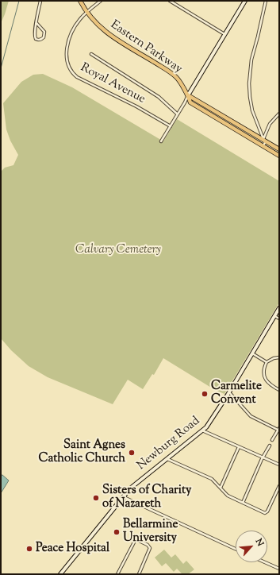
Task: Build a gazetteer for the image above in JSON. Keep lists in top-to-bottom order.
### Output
{
  "streets": {
    "main road": ["Eastern Parkway", "Newburg Road"],
    "street": ["Royal Avenue"]
  },
  "crossings": [
    ["Eastern Parkway", "Royal Avenue"]
  ],
  "parks": ["Calvary Cemetery"],
  "places": [
    "Carmelite Convent",
    "Saint Agnes Catholic Church",
    "Sisters of Charity of Nazareth",
    "Bellarmine University",
    "Peace Hospital"
  ],
  "north": "top right"
}
